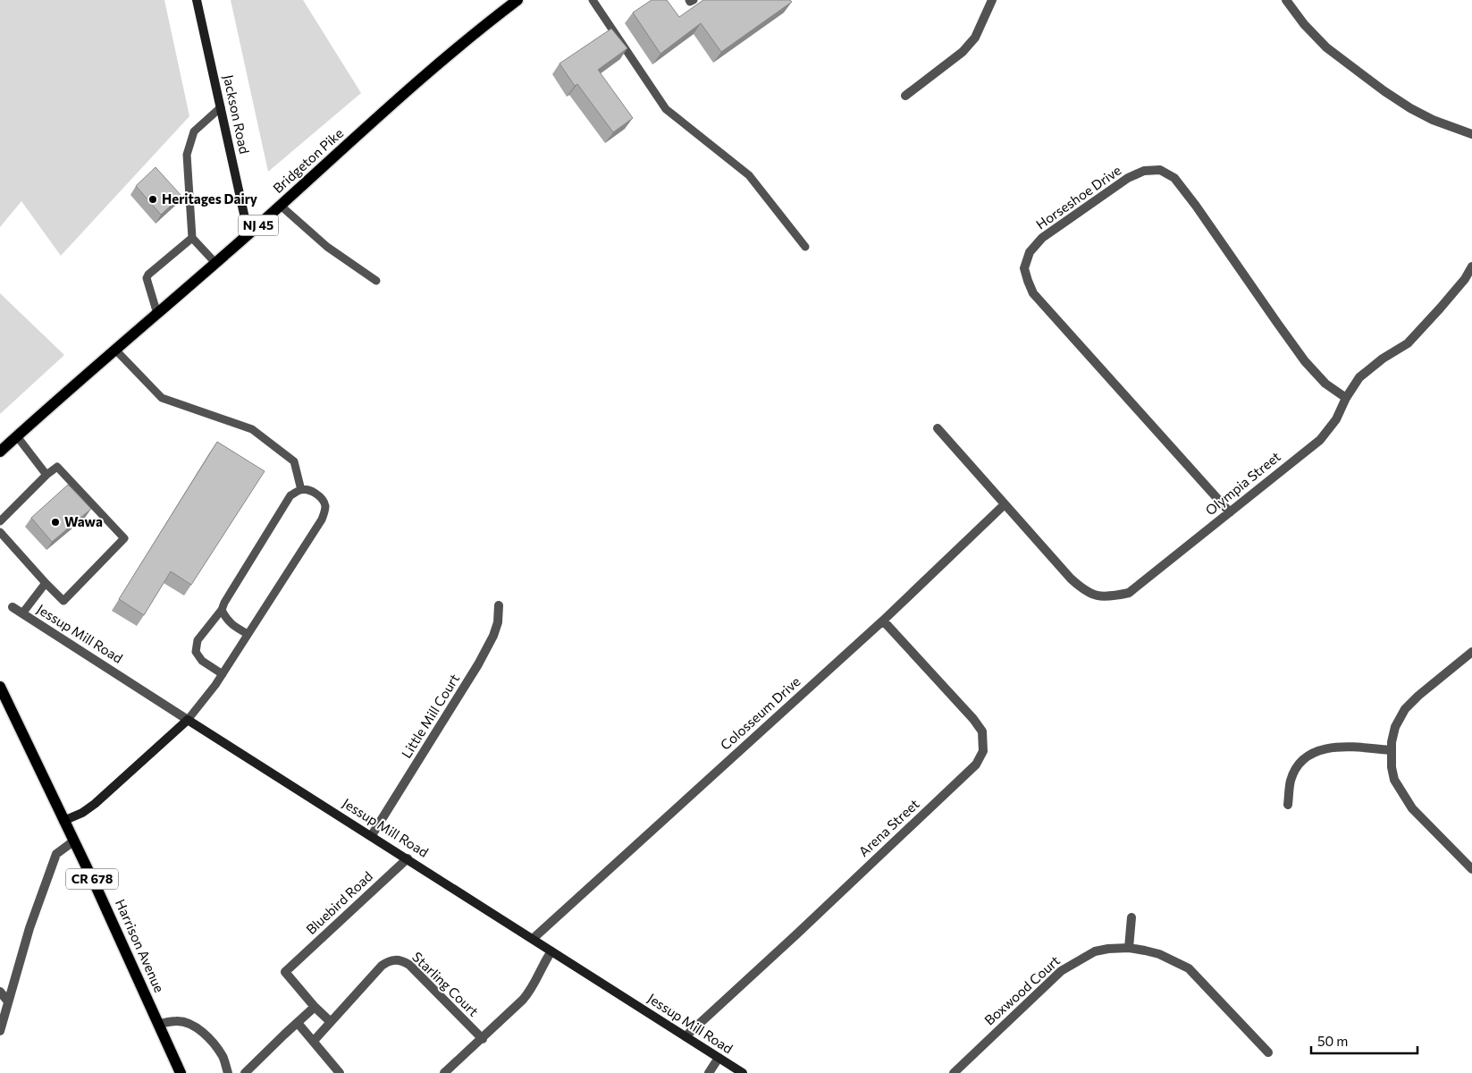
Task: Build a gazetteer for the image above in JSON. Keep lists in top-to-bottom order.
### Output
{
  "streets": {
    "main road": [
      "Bridgeton Pike",
      "NJ 45",
      "CR 678",
      "Harrison Avenue"
    ],
    "street": [
      "Jackson Road",
      "Horseshoe Drive",
      "Olympia Street",
      "Jessup Mill Road",
      "Colosseum Drive",
      "Little Mill Court",
      "Arena Street",
      "Bluebird Road",
      "Starling Court",
      "Boxwood Court"
    ]
  },
  "crossings": [
    ["Jackson Road", "Bridgeton Pike"],
    ["Horseshoe Drive", "Olympia Street"],
    ["Olympia Street", "Colosseum Drive"],
    ["Jessup Mill Road", "Colosseum Drive"],
    ["Jessup Mill Road", "Little Mill Court"],
    ["Jessup Mill Road", "Arena Street"],
    ["Jessup Mill Road", "Bluebird Road"],
    ["Colosseum Drive", "Arena Street"]
  ],
  "places": ["Heritages Dairy", "Wawa"],
  "scale_bar": "50 m"
}
